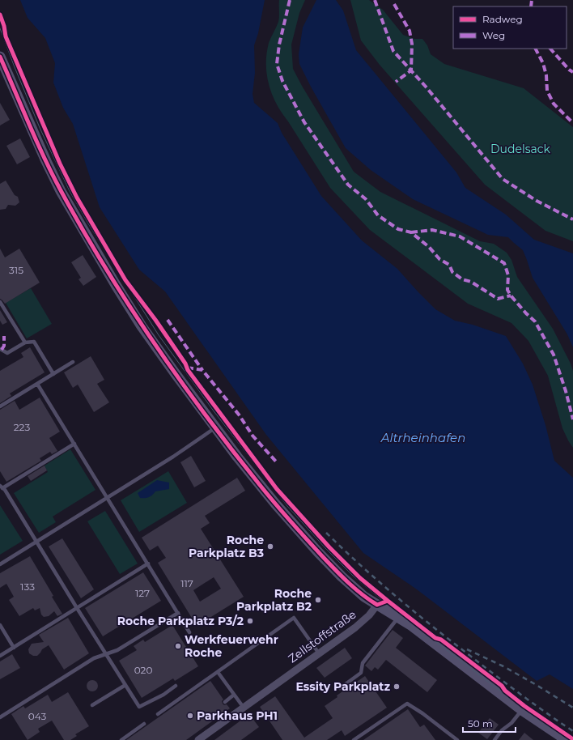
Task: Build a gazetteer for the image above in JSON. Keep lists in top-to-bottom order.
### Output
{
  "streets": {
    "street": ["Zellstoffstraße"]
  },
  "water": ["Altrheinhafen"],
  "parks": ["Dudelsack"],
  "places": [
    "Roche Parkplatz B3",
    "Roche Parkplatz B2",
    "Roche Parkplatz P3/2",
    "Werkfeuerwehr Roche",
    "Essity Parkplatz",
    "Parkhaus PH1"
  ],
  "house_numbers": [
    "315",
    "223",
    "117",
    "133",
    "127",
    "020",
    "043"
  ],
  "legend": ["Radweg", "Weg"],
  "scale_bar": "50 m"
}
